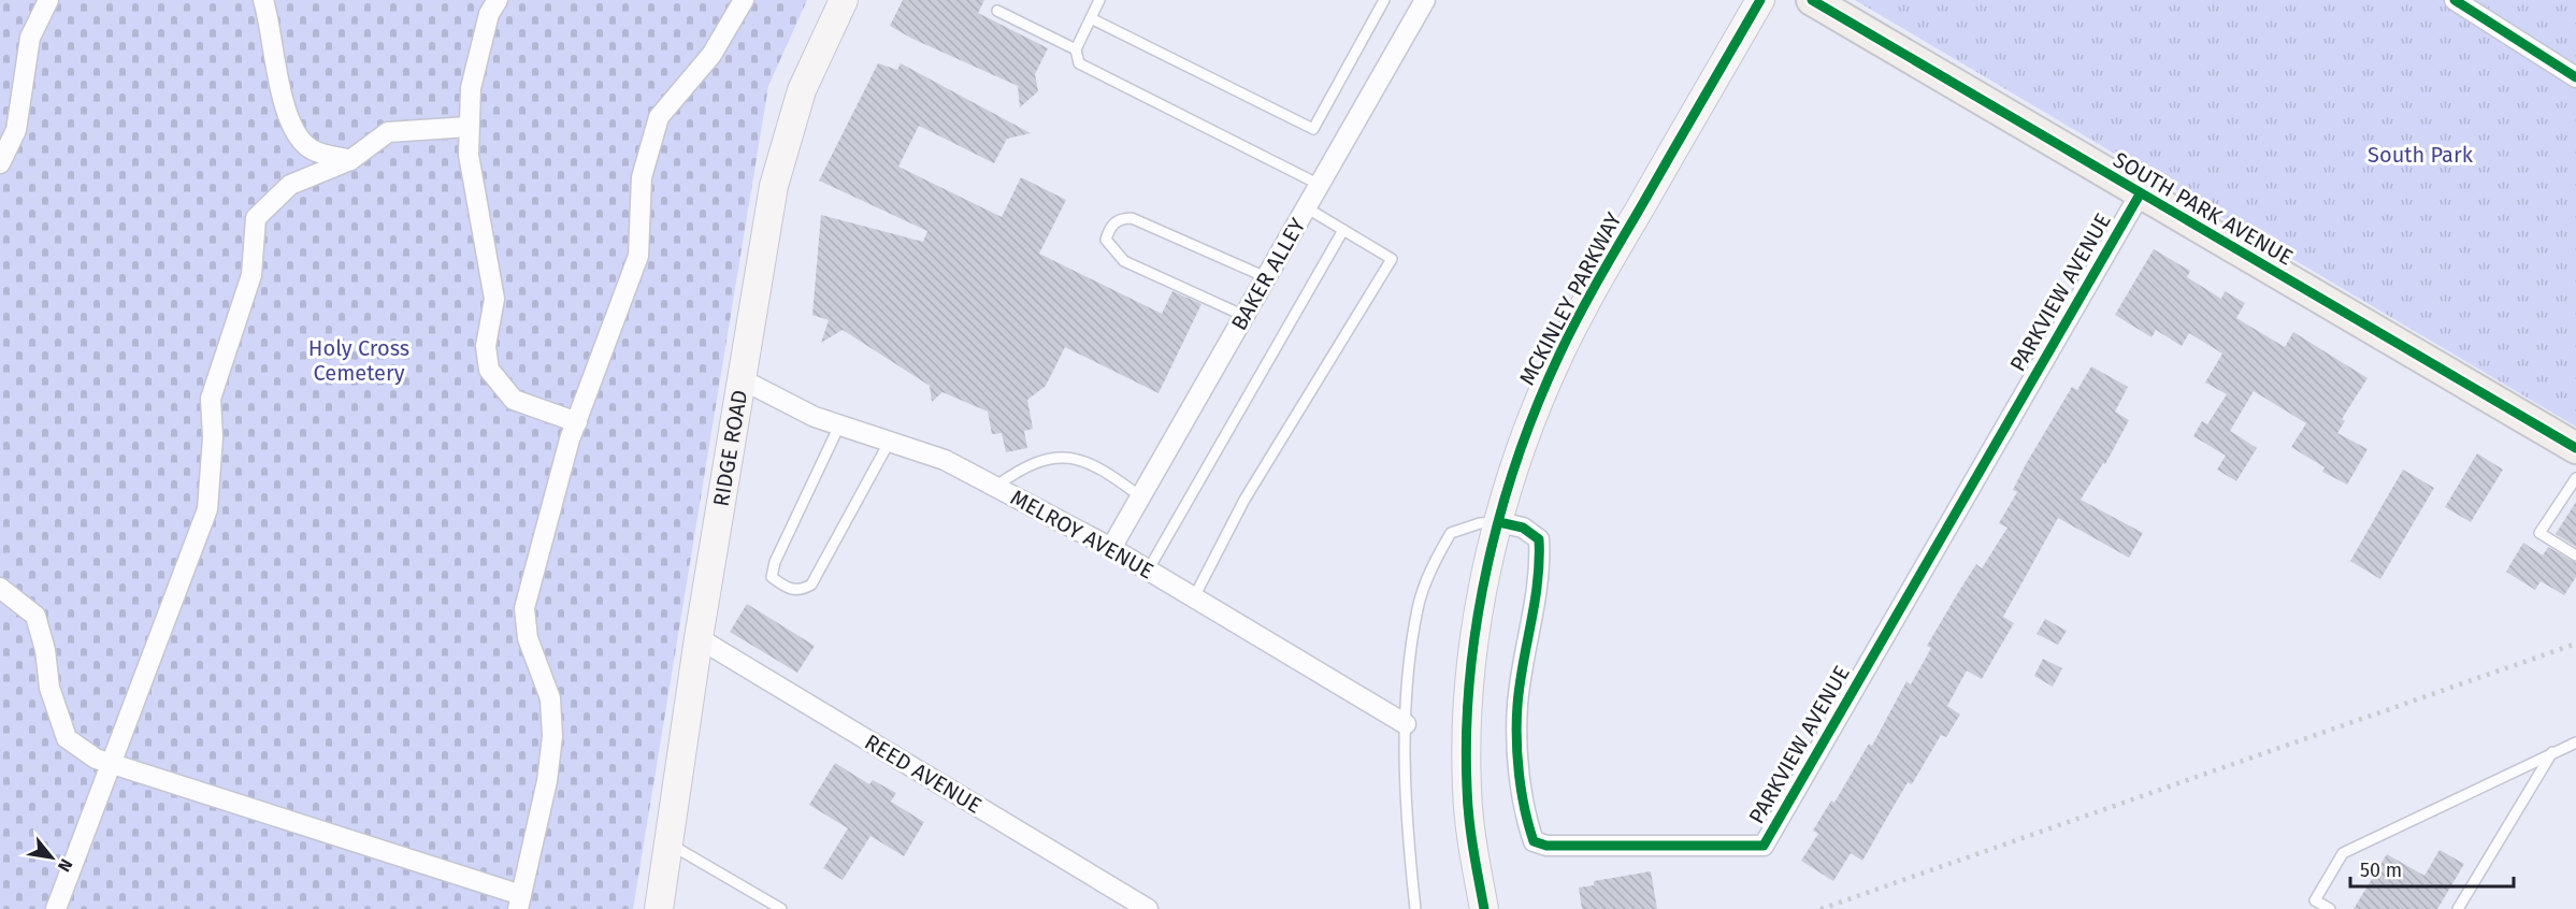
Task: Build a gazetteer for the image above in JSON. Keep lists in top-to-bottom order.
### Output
{
  "streets": {
    "main road": ["SOUTH PARK AVENUE"],
    "street": [
      "BAKER ALLEY",
      "PARKVIEW AVENUE",
      "MCKINLEY PARKWAY",
      "RIDGE ROAD",
      "MELROY AVENUE",
      "REED AVENUE"
    ]
  },
  "crossings": [
    ["SOUTH PARK AVENUE", "PARKVIEW AVENUE"],
    ["BAKER ALLEY", "MELROY AVENUE"],
    ["PARKVIEW AVENUE", "MCKINLEY PARKWAY"],
    ["RIDGE ROAD", "MELROY AVENUE"],
    ["RIDGE ROAD", "REED AVENUE"]
  ],
  "parks": ["South Park", "Holy Cross Cemetery"],
  "scale_bar": "50 m",
  "north": "bottom right"
}
